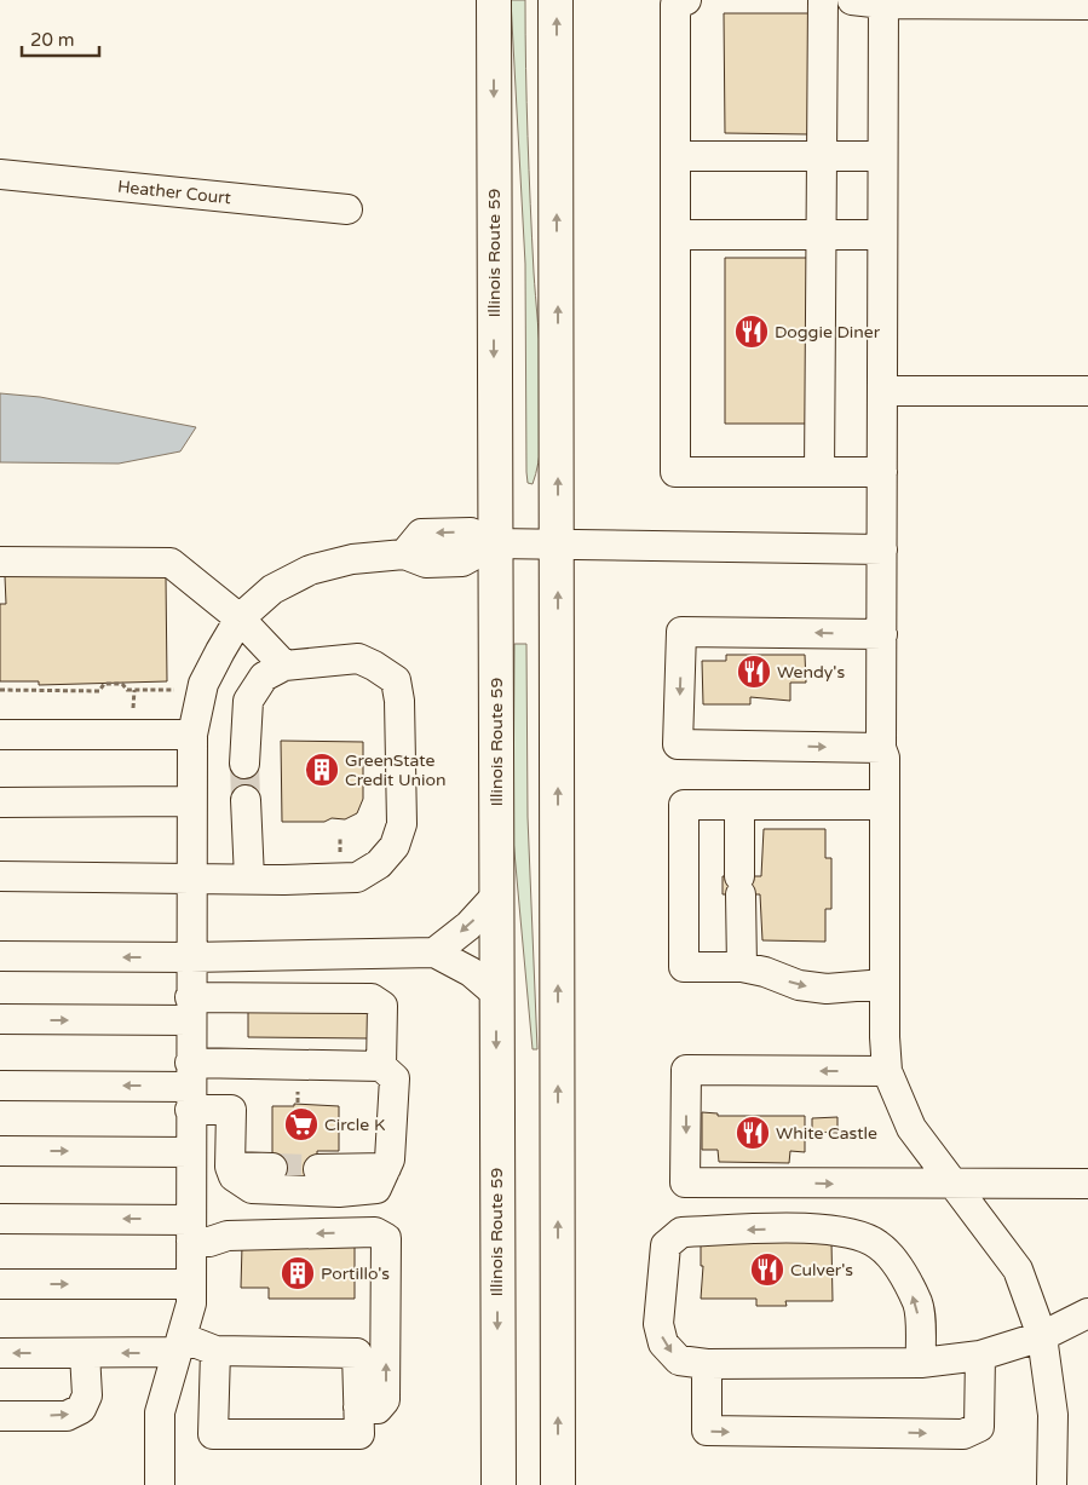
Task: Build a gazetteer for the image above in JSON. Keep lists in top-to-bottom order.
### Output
{
  "streets": {
    "main road": ["Illinois Route 59"],
    "street": ["Heather Court"]
  },
  "places": {
    "restaurant": [
      "Doggie Diner",
      "Wendy's",
      "White Castle",
      "Culver's"
    ],
    "building": ["GreenState Credit Union", "Portillo's"],
    "supermarket": ["Circle K"]
  },
  "scale_bar": "20 m"
}
